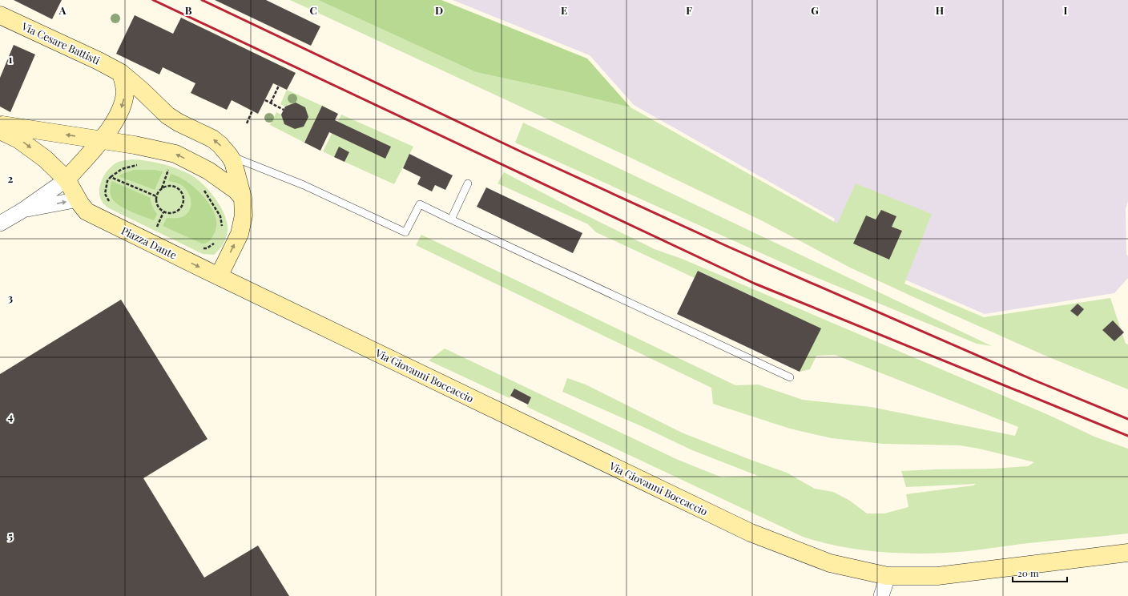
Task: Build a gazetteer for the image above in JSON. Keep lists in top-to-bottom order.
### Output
{
  "streets": {
    "street": ["Via Cesare Battisti", "Piazza Dante", "Via Giovanni Boccaccio"]
  },
  "crossings": [
    ["Piazza Dante", "Via Giovanni Boccaccio"]
  ],
  "scale_bar": "20 m",
  "grid": {
    "columns": [
      "A",
      "B",
      "C",
      "D",
      "E",
      "F",
      "G",
      "H",
      "I"
    ],
    "rows": [
      "1",
      "2",
      "3",
      "4",
      "5"
    ]
  }
}
